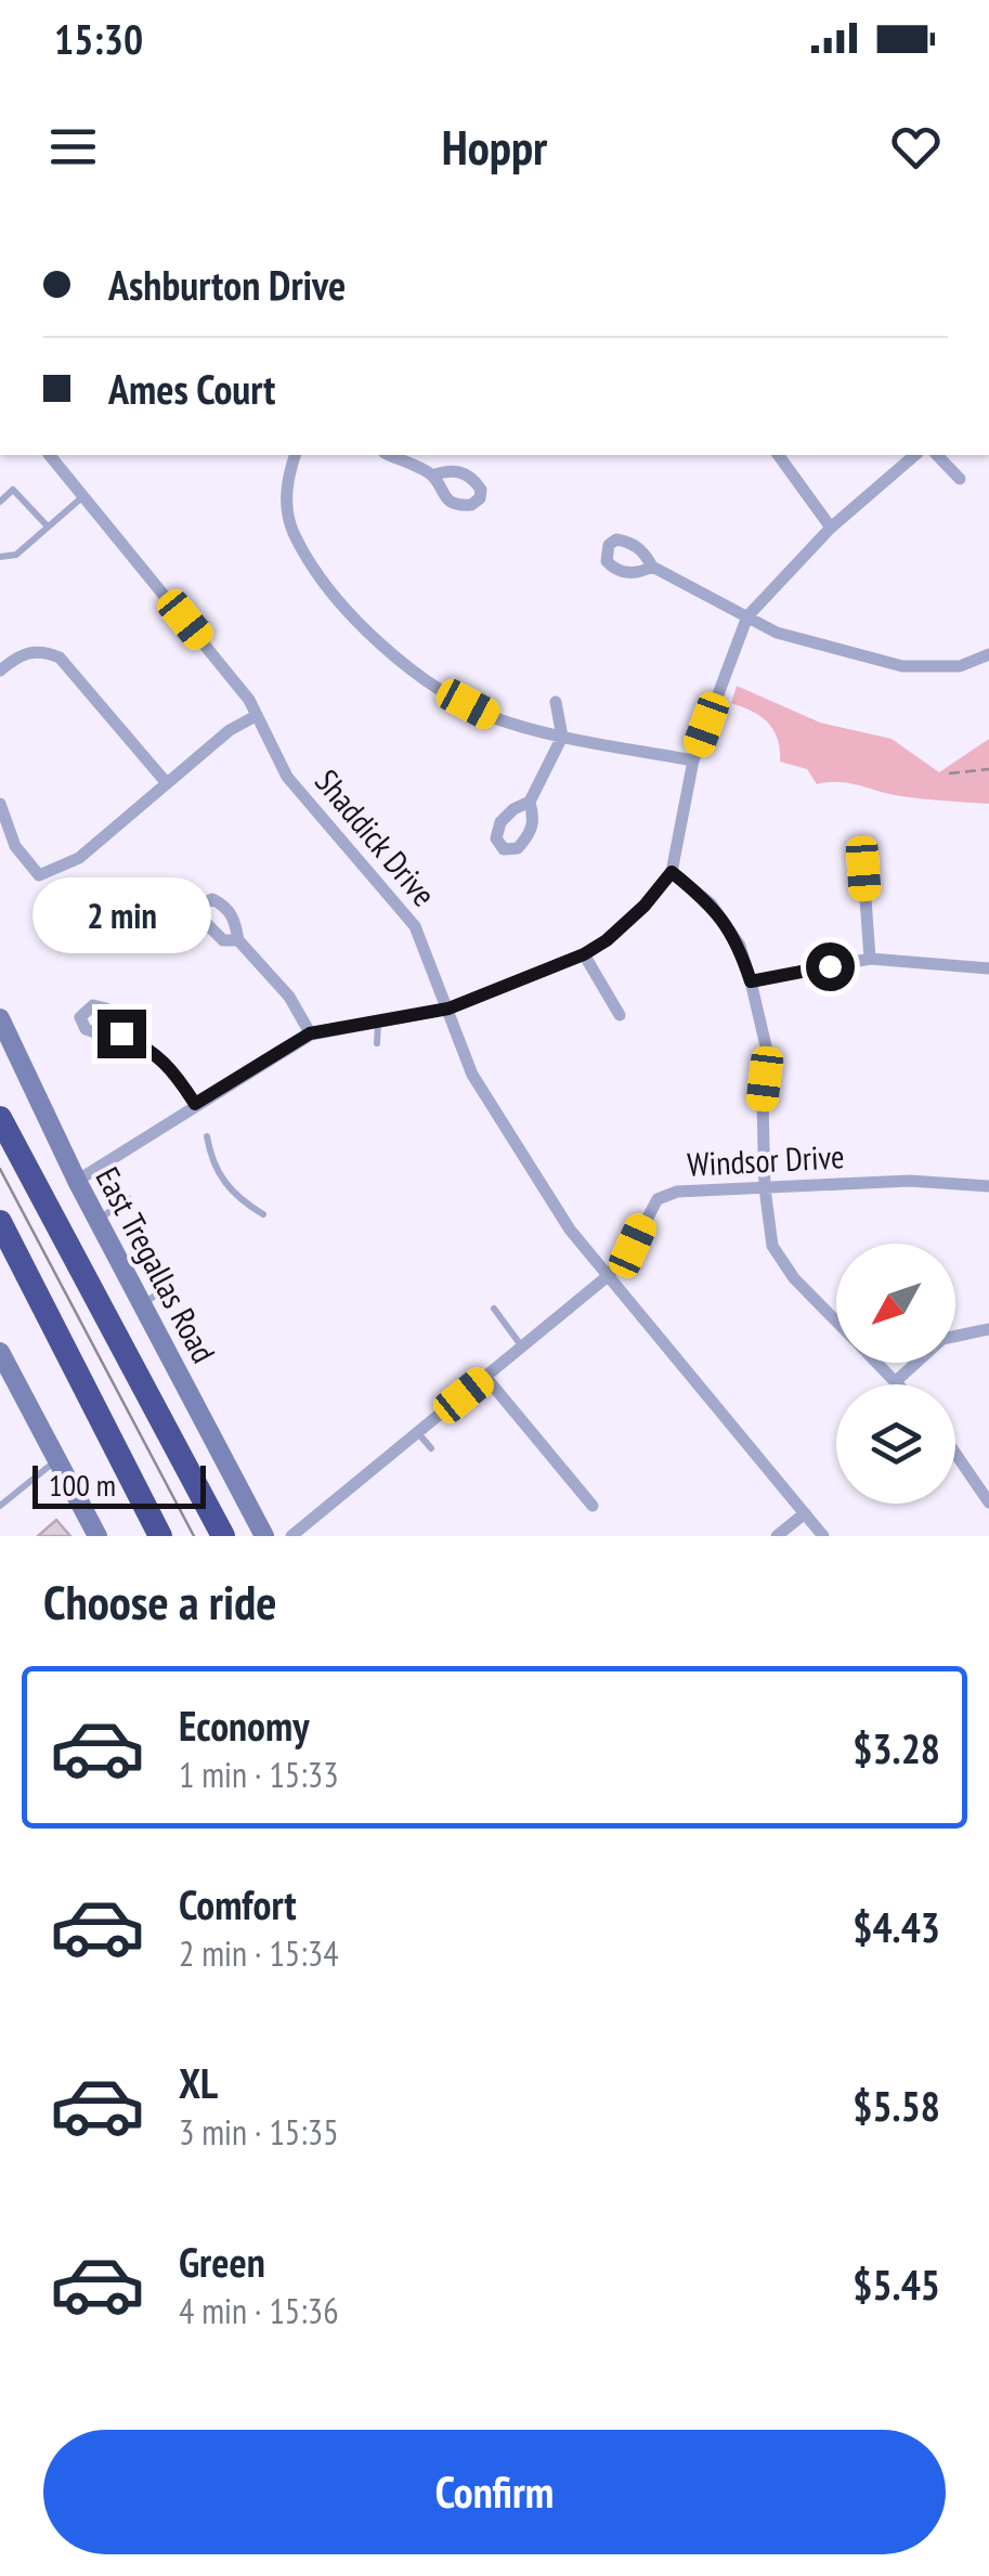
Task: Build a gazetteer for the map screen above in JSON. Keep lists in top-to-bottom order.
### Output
{
  "streets": {
    "street": ["Shaddick Drive", "Windsor Drive", "East Tregallas Road"]
  },
  "crossings": [
    ["Shaddick Drive", "Windsor Drive"]
  ],
  "scale_bar": "100 m",
  "north": "bottom left",
  "page": {
    "status": "15:30",
    "header": "Hoppr",
    "banner": ["Ashburton Drive", "Ames Court"],
    "bubble": "2 min",
    "scale": "100 m",
    "heading": "Choose a ride",
    "list": [
      {
        "name": "Economy",
        "note": "1 min · 15:33",
        "value": "$3.28"
      },
      {
        "name": "Comfort",
        "note": "2 min · 15:34",
        "value": "$4.43"
      },
      {
        "name": "XL",
        "note": "3 min · 15:35",
        "value": "$5.58"
      },
      {
        "name": "Green",
        "note": "4 min · 15:36",
        "value": "$5.45"
      }
    ],
    "buttons": "Confirm"
  }
}
